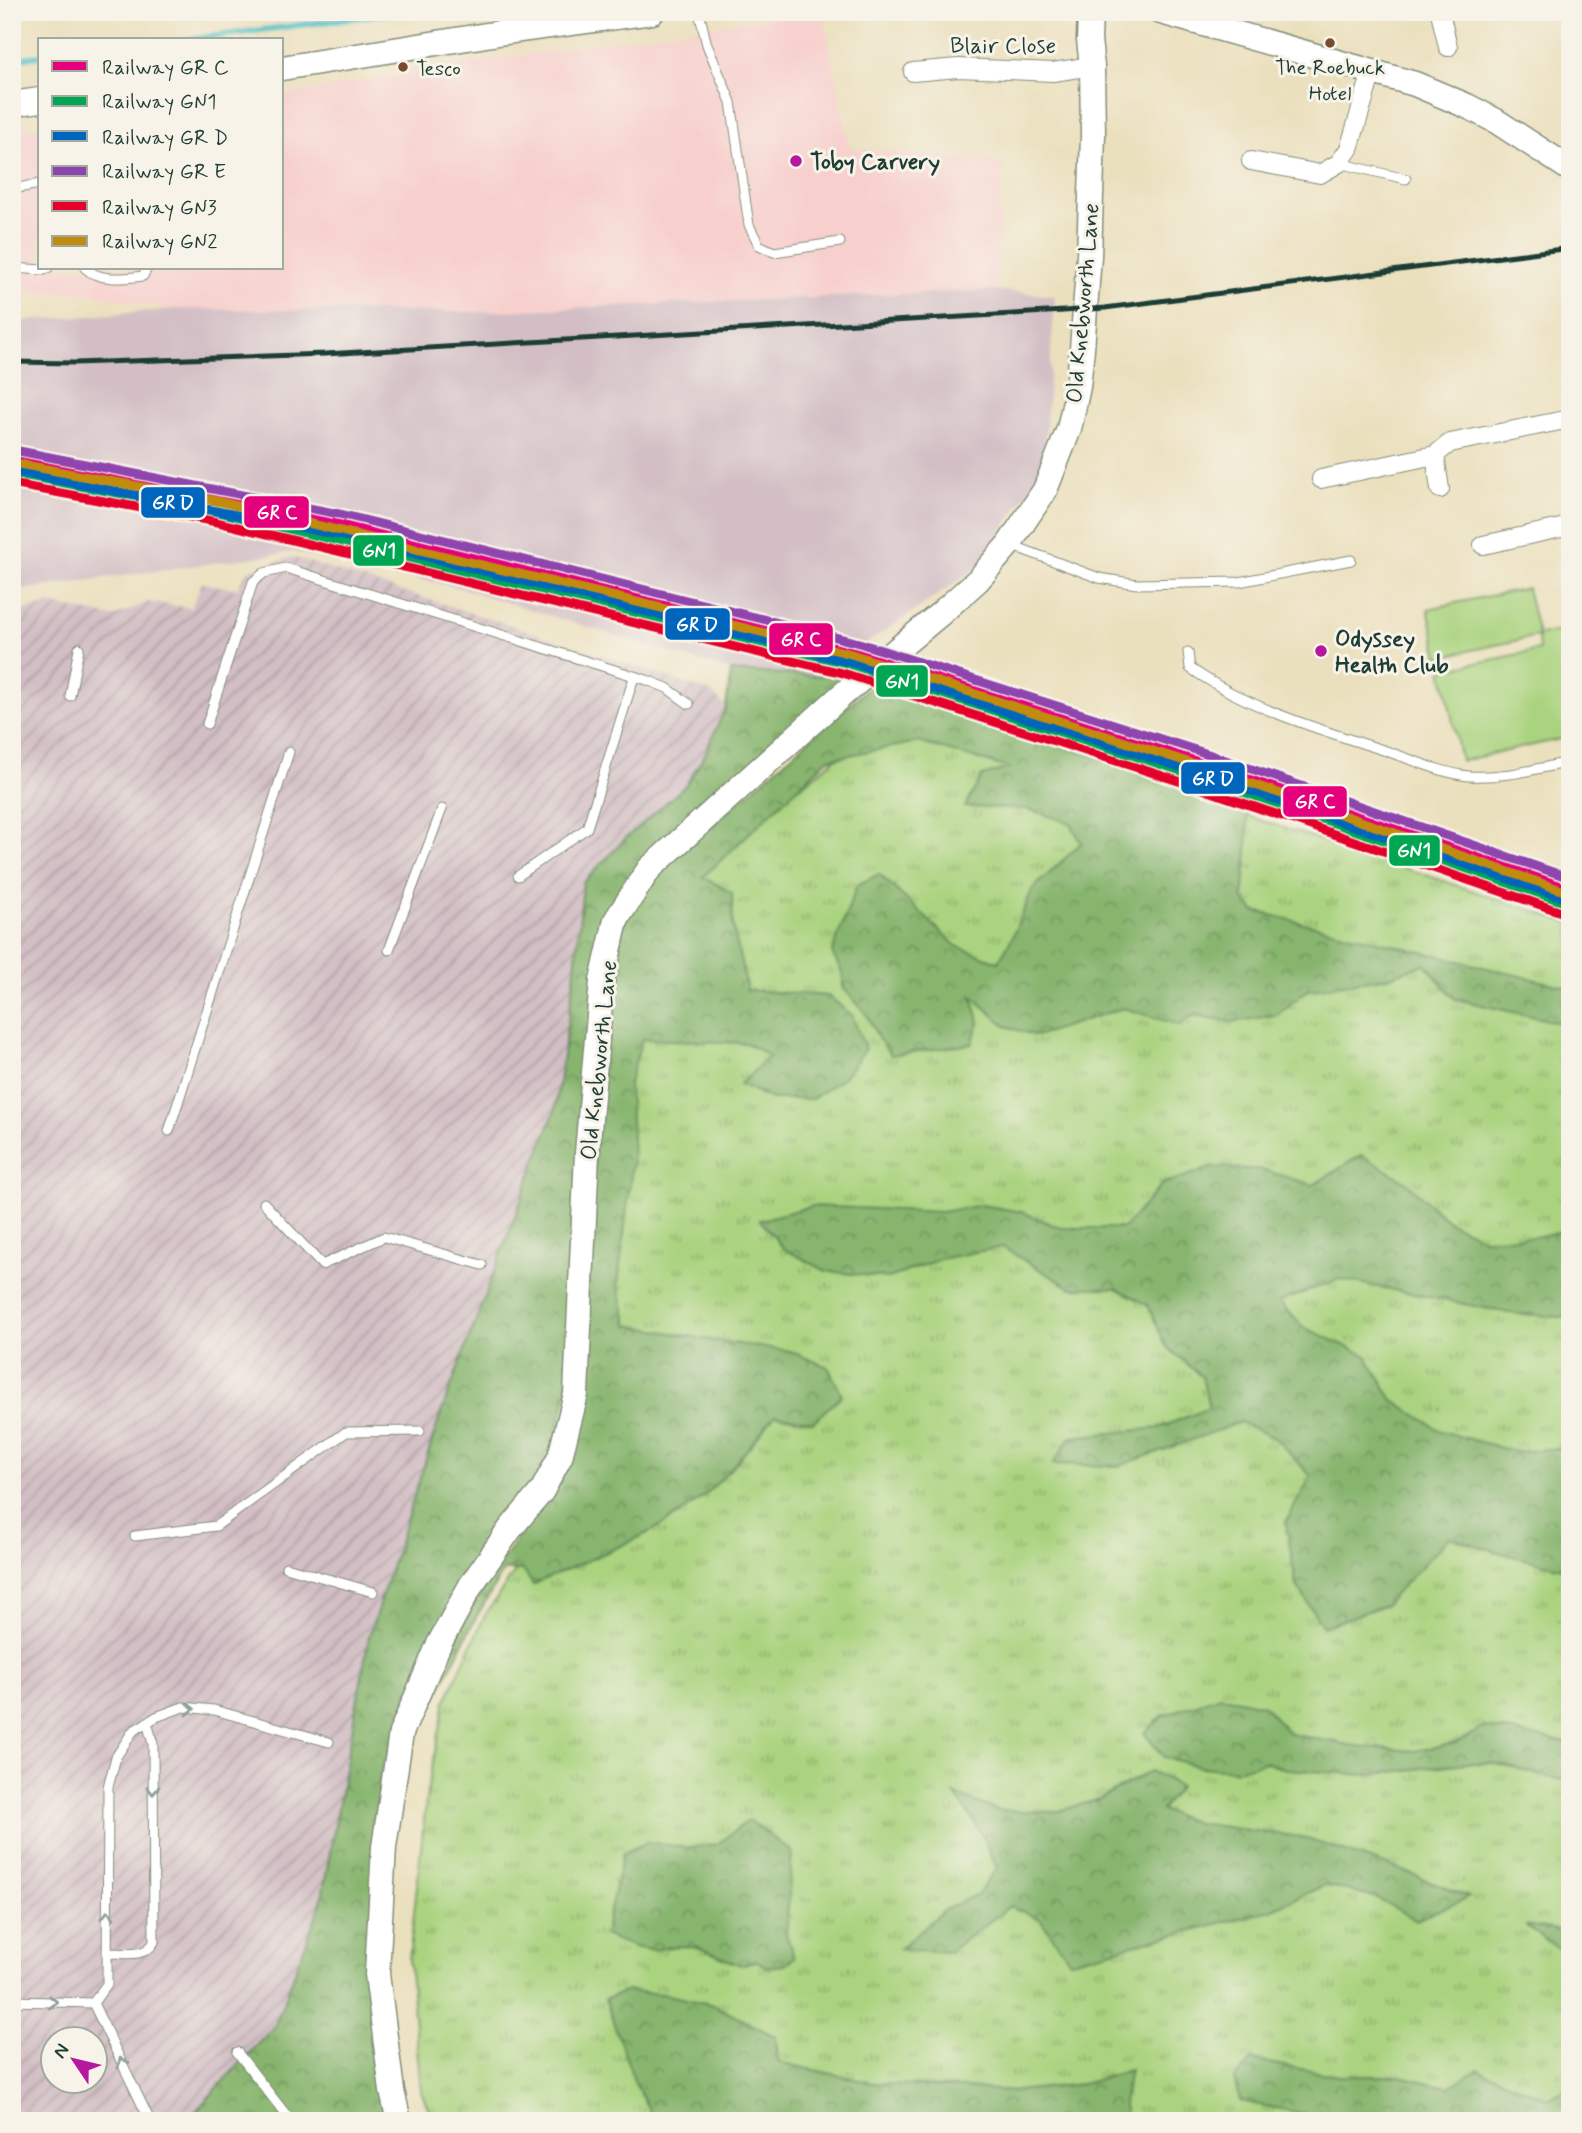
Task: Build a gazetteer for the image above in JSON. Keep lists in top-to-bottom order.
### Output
{
  "streets": {
    "street": ["Blair Close", "Old Knebworth Lane"]
  },
  "crossings": [
    ["Blair Close", "Old Knebworth Lane"]
  ],
  "places": [
    "The Roebuck Hotel",
    "Tesco",
    "Toby Carvery",
    "Odyssey Health Club"
  ],
  "lines": ["rail line GN2", "rail line GN1", "rail line GN3"],
  "legend": [
    "Railway GR C",
    "Railway GN1",
    "Railway GR D",
    "Railway GR E",
    "Railway GN3",
    "Railway GN2"
  ],
  "north": "top left"
}
